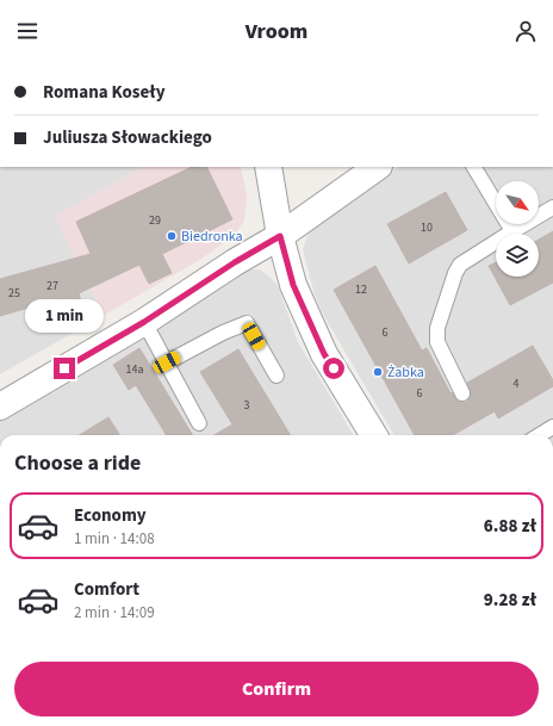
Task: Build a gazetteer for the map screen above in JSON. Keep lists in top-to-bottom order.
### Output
{
  "places": ["Biedronka", "Żabka"],
  "house_numbers": [
    "29",
    "10",
    "27",
    "12",
    "25",
    "6",
    "14a",
    "4",
    "6",
    "3"
  ],
  "north": "bottom right",
  "page": {
    "header": "Vroom",
    "banner": ["Romana Koseły", "Juliusza Słowackiego"],
    "bubble": "1 min",
    "heading": "Choose a ride",
    "list": [
      {
        "name": "Economy",
        "note": "1 min · 14:08",
        "value": "6.88 zł"
      },
      {
        "name": "Comfort",
        "note": "2 min · 14:09",
        "value": "9.28 zł"
      }
    ],
    "buttons": "Confirm"
  }
}
